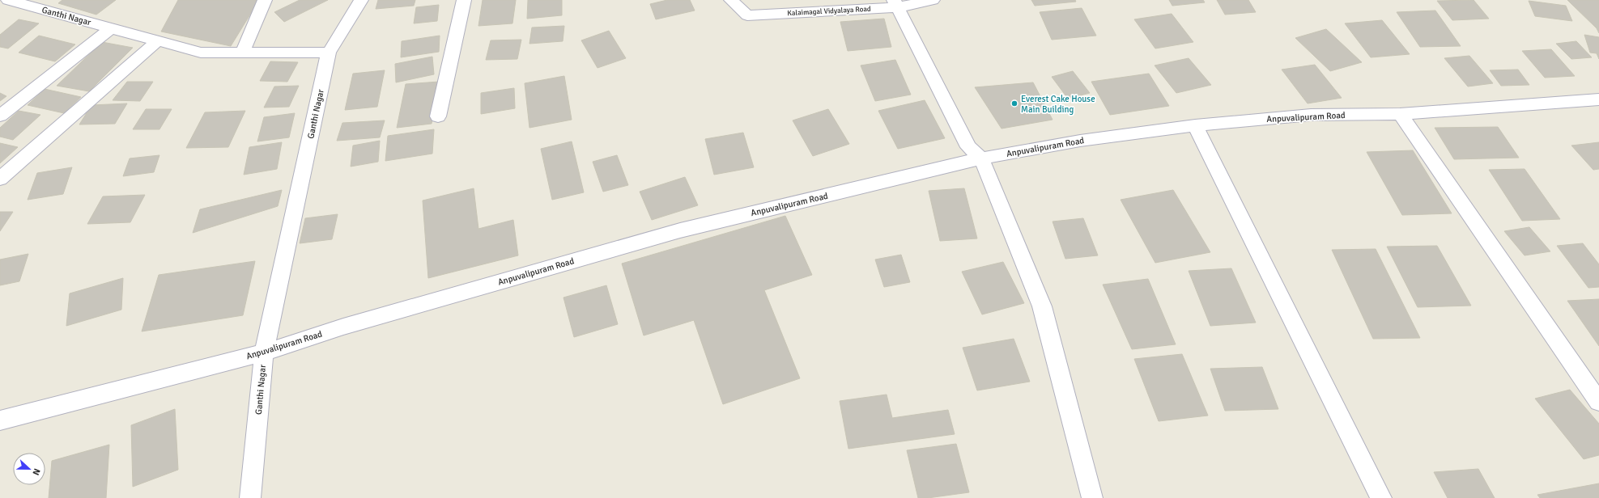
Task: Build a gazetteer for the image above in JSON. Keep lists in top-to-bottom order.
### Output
{
  "streets": {
    "street": ["Kalaimagal Vidyalaya Road", "Ganthi Nagar", "Anpuvalipuram Road"]
  },
  "crossings": [
    ["Ganthi Nagar", "Anpuvalipuram Road"]
  ],
  "places": ["Everest Cake House Main Building"],
  "north": "right"
}
